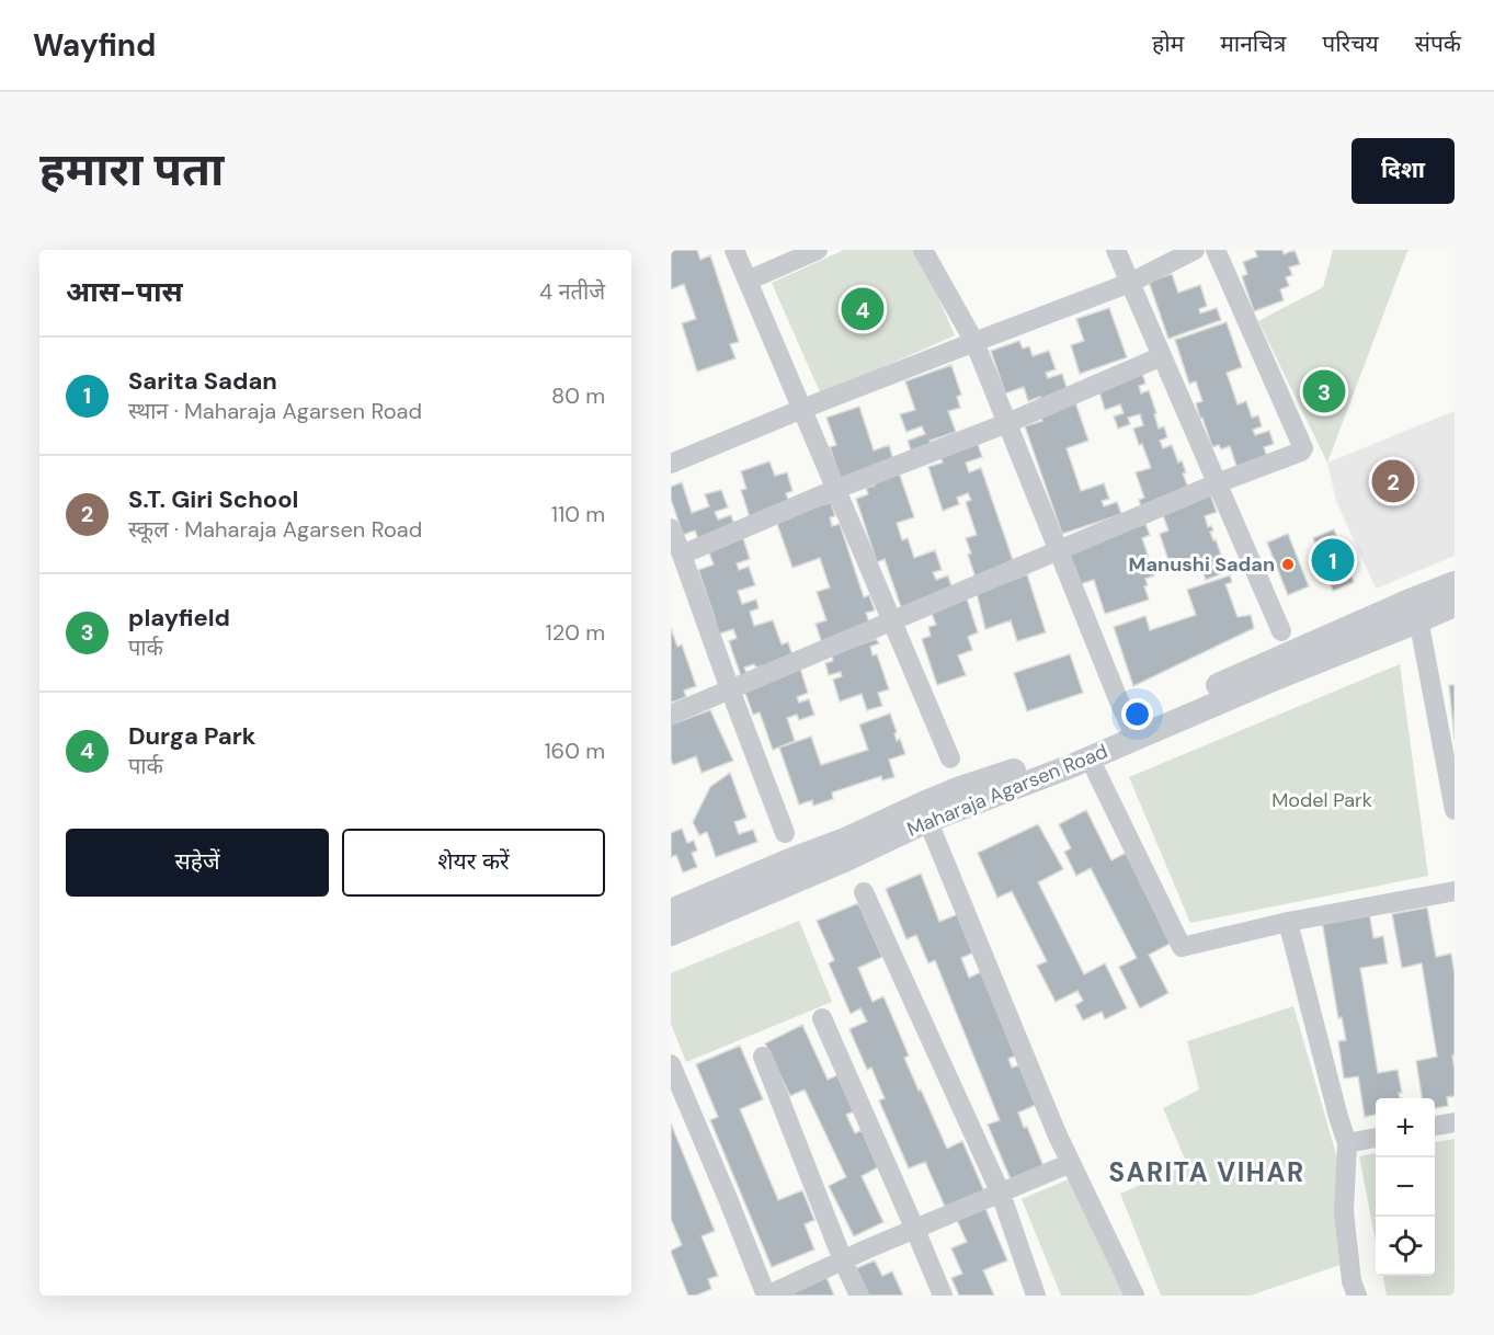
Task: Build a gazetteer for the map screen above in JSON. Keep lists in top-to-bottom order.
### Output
{
  "streets": {
    "street": ["Maharaja Agarsen Road"]
  },
  "districts": ["SARITA VIHAR"],
  "parks": ["Model Park"],
  "places": ["Manushi Sadan"],
  "page": {
    "header": "Wayfind",
    "nav": [
      "होम",
      "मानचित्र",
      "परिचय",
      "संपर्क"
    ],
    "buttons": [
      "दिशा",
      ["सहेजें", "शेयर करें"]
    ],
    "title": "हमारा पता",
    "heading": ["आस-पास", "4 नतीजे"],
    "pins": [
      "4",
      "3",
      "2",
      "1"
    ],
    "list": [
      {
        "mark": "1",
        "name": "Sarita Sadan",
        "note": "स्थान · Maharaja Agarsen Road",
        "value": "80 m"
      },
      {
        "mark": "2",
        "name": "S.T. Giri School",
        "note": "स्कूल · Maharaja Agarsen Road",
        "value": "110 m"
      },
      {
        "mark": "3",
        "name": "playfield",
        "note": "पार्क",
        "value": "120 m"
      },
      {
        "mark": "4",
        "name": "Durga Park",
        "note": "पार्क",
        "value": "160 m"
      }
    ],
    "map_buttons": ["+", "−"]
  }
}
